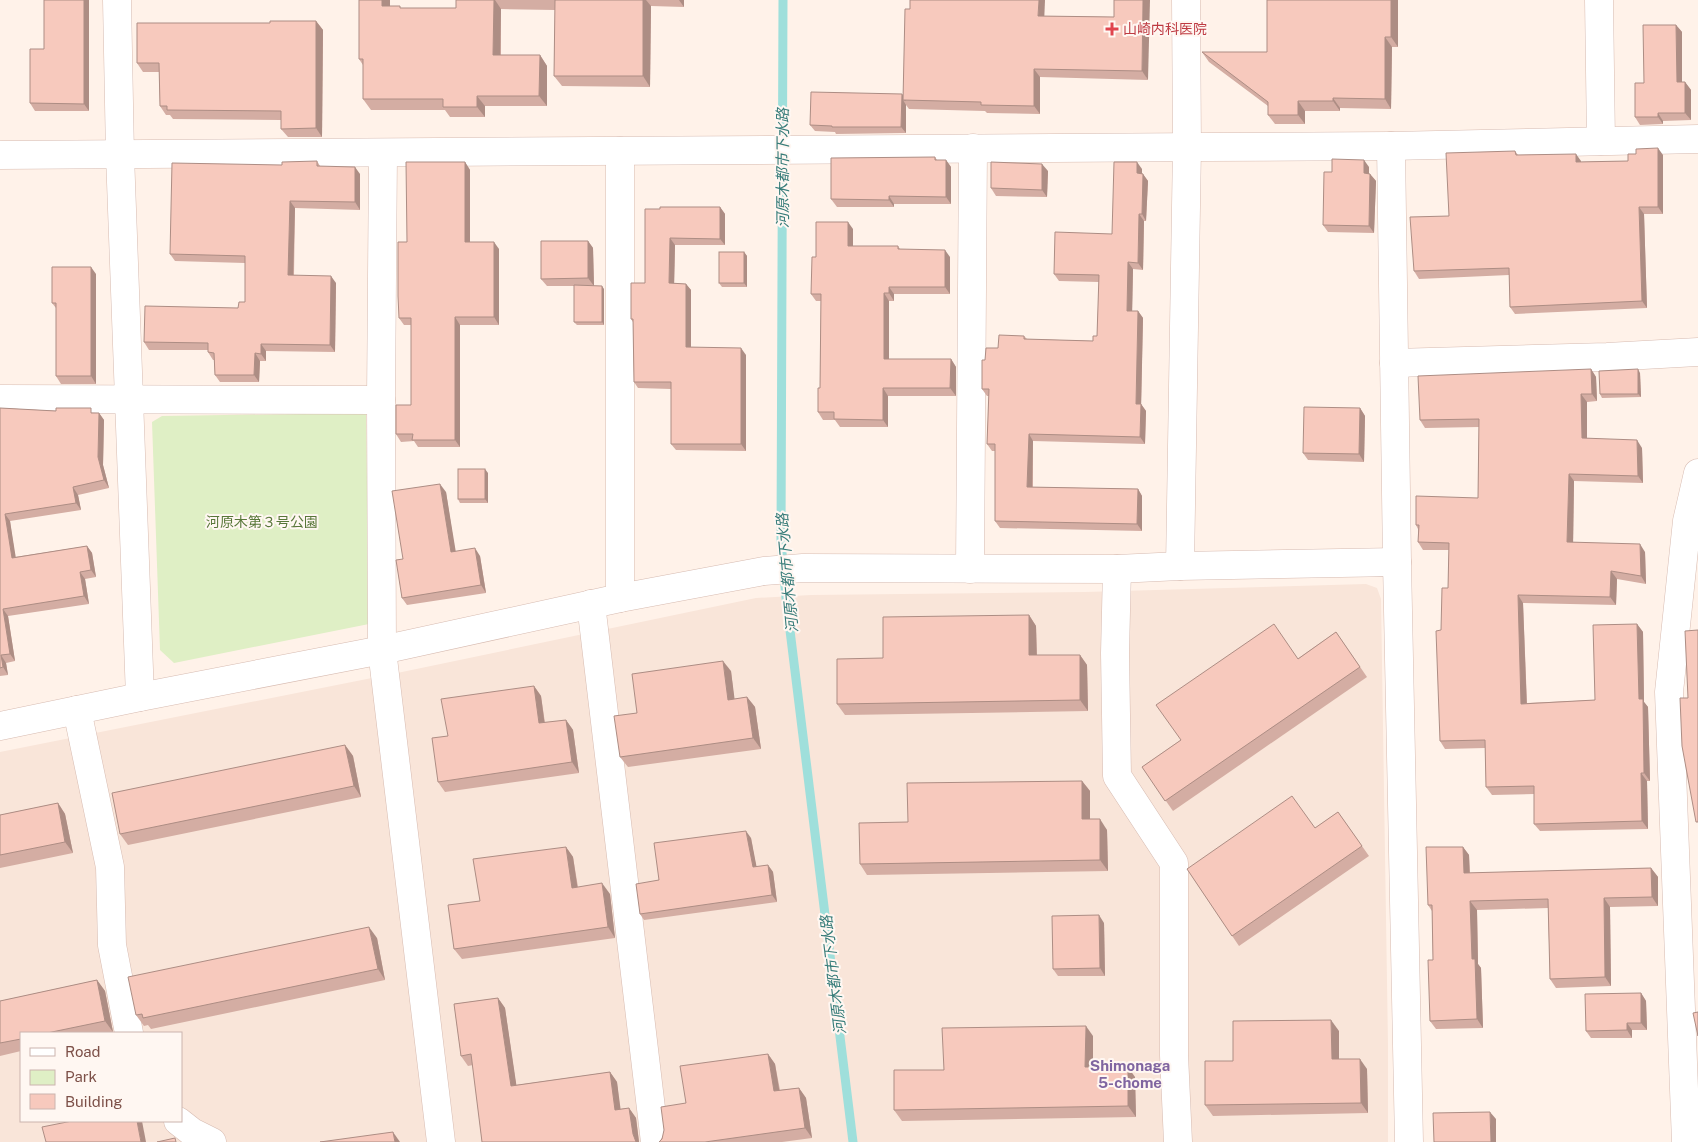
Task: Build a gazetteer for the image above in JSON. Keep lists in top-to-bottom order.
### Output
{
  "districts": ["Shimonaga 5-chome"],
  "water": ["河原木都市下水路"],
  "parks": ["河原木第３号公園"],
  "places": {
    "health": ["山崎内科医院"]
  },
  "legend": ["Road", "Park", "Building"]
}
